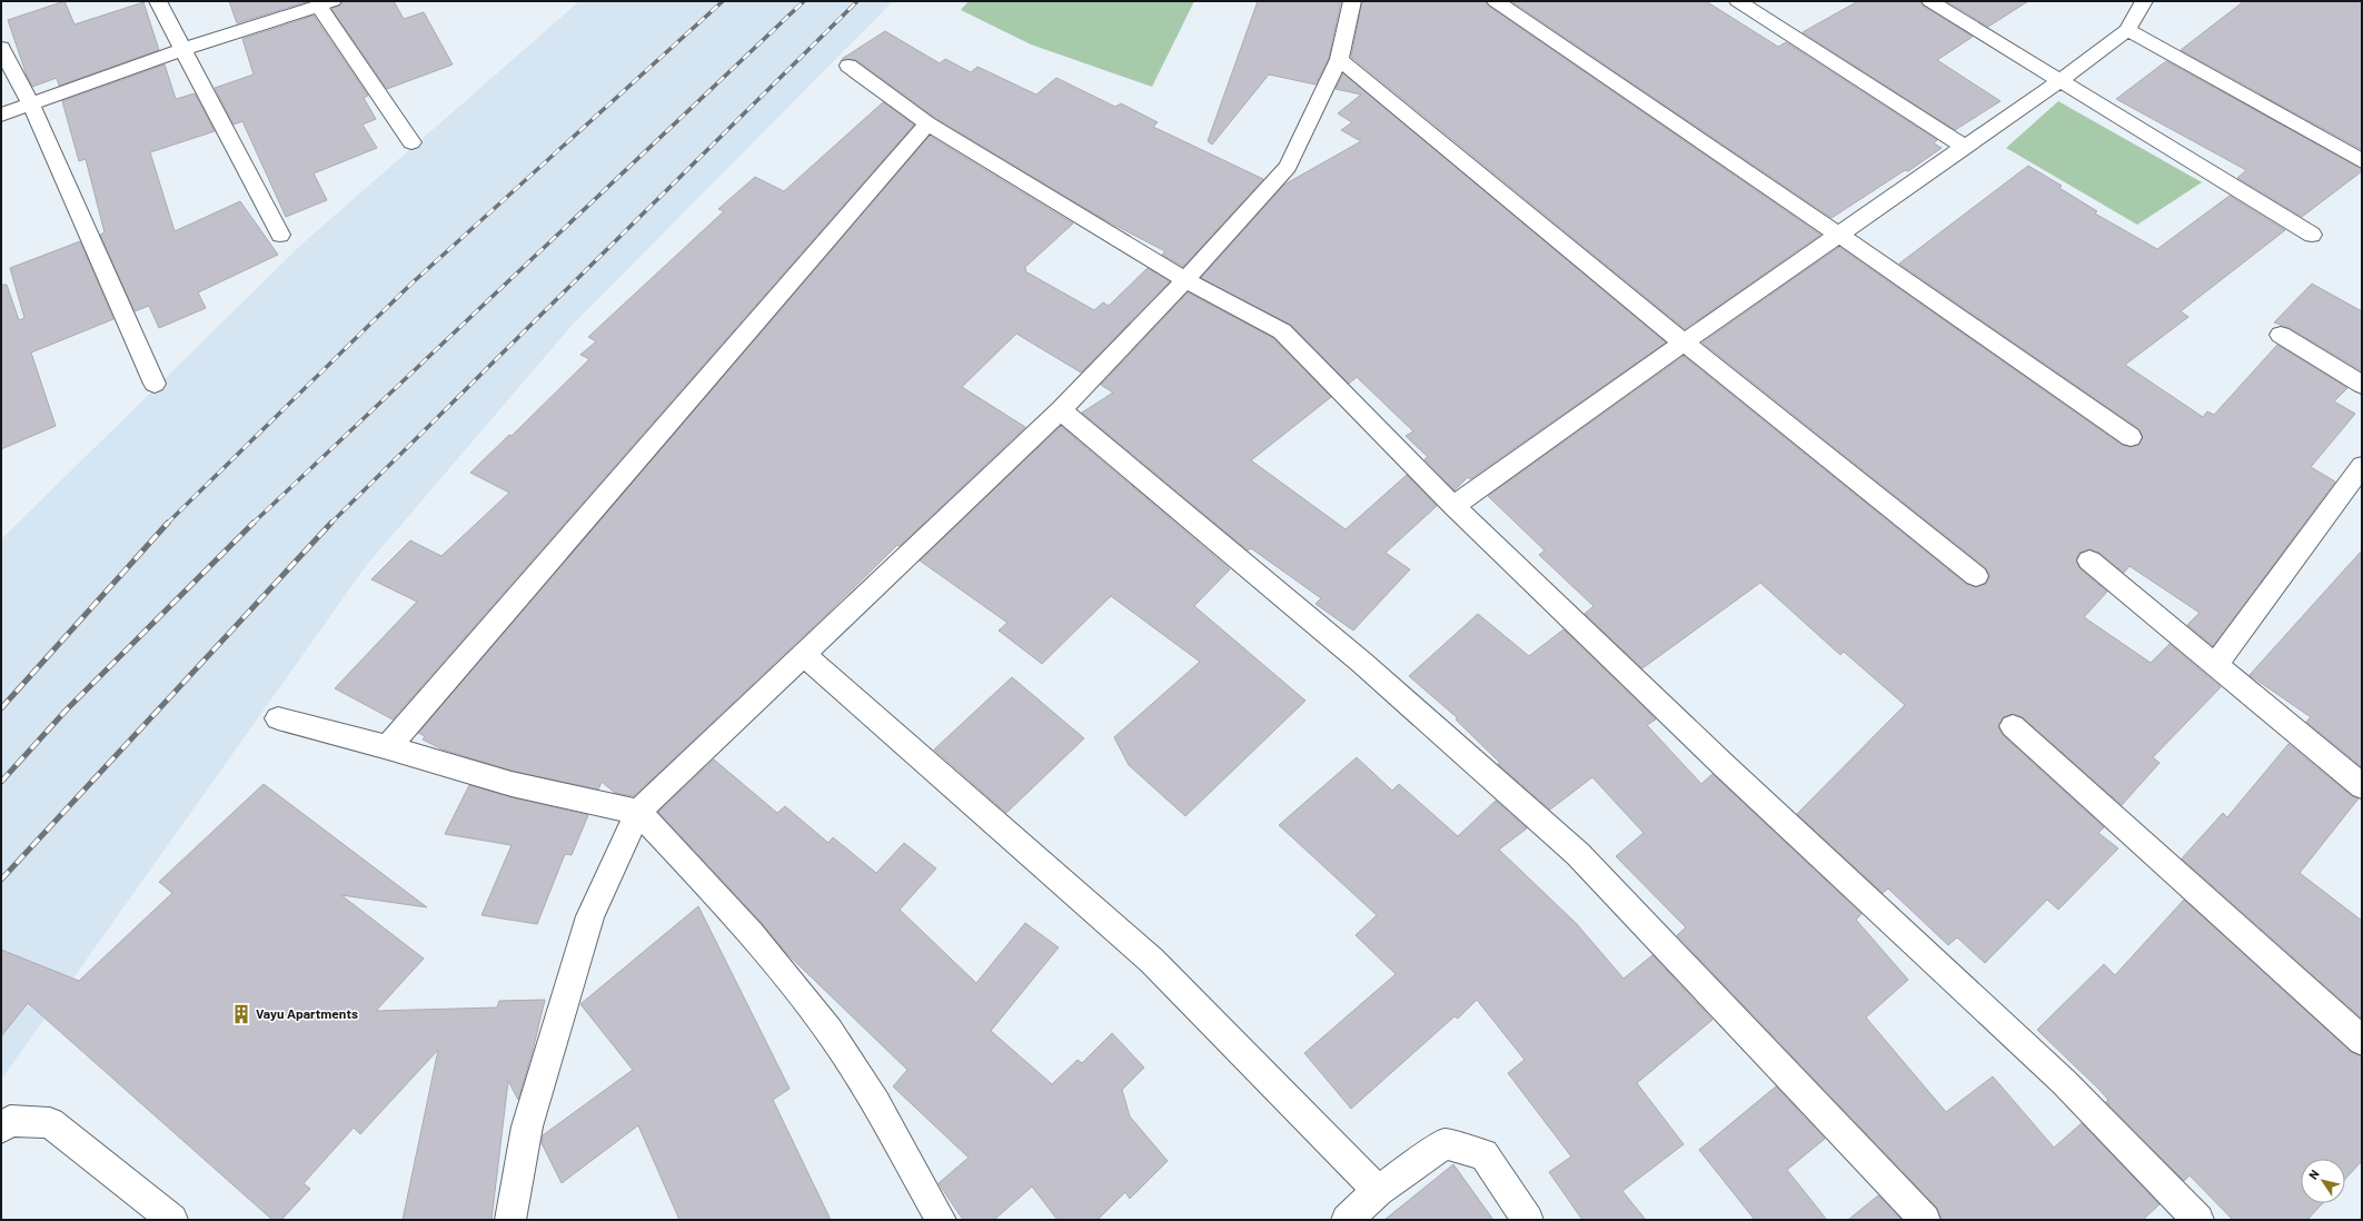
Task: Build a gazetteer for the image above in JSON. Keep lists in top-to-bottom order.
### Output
{
  "places": {
    "building": ["Vayu Apartments"]
  },
  "north": "top left"
}
